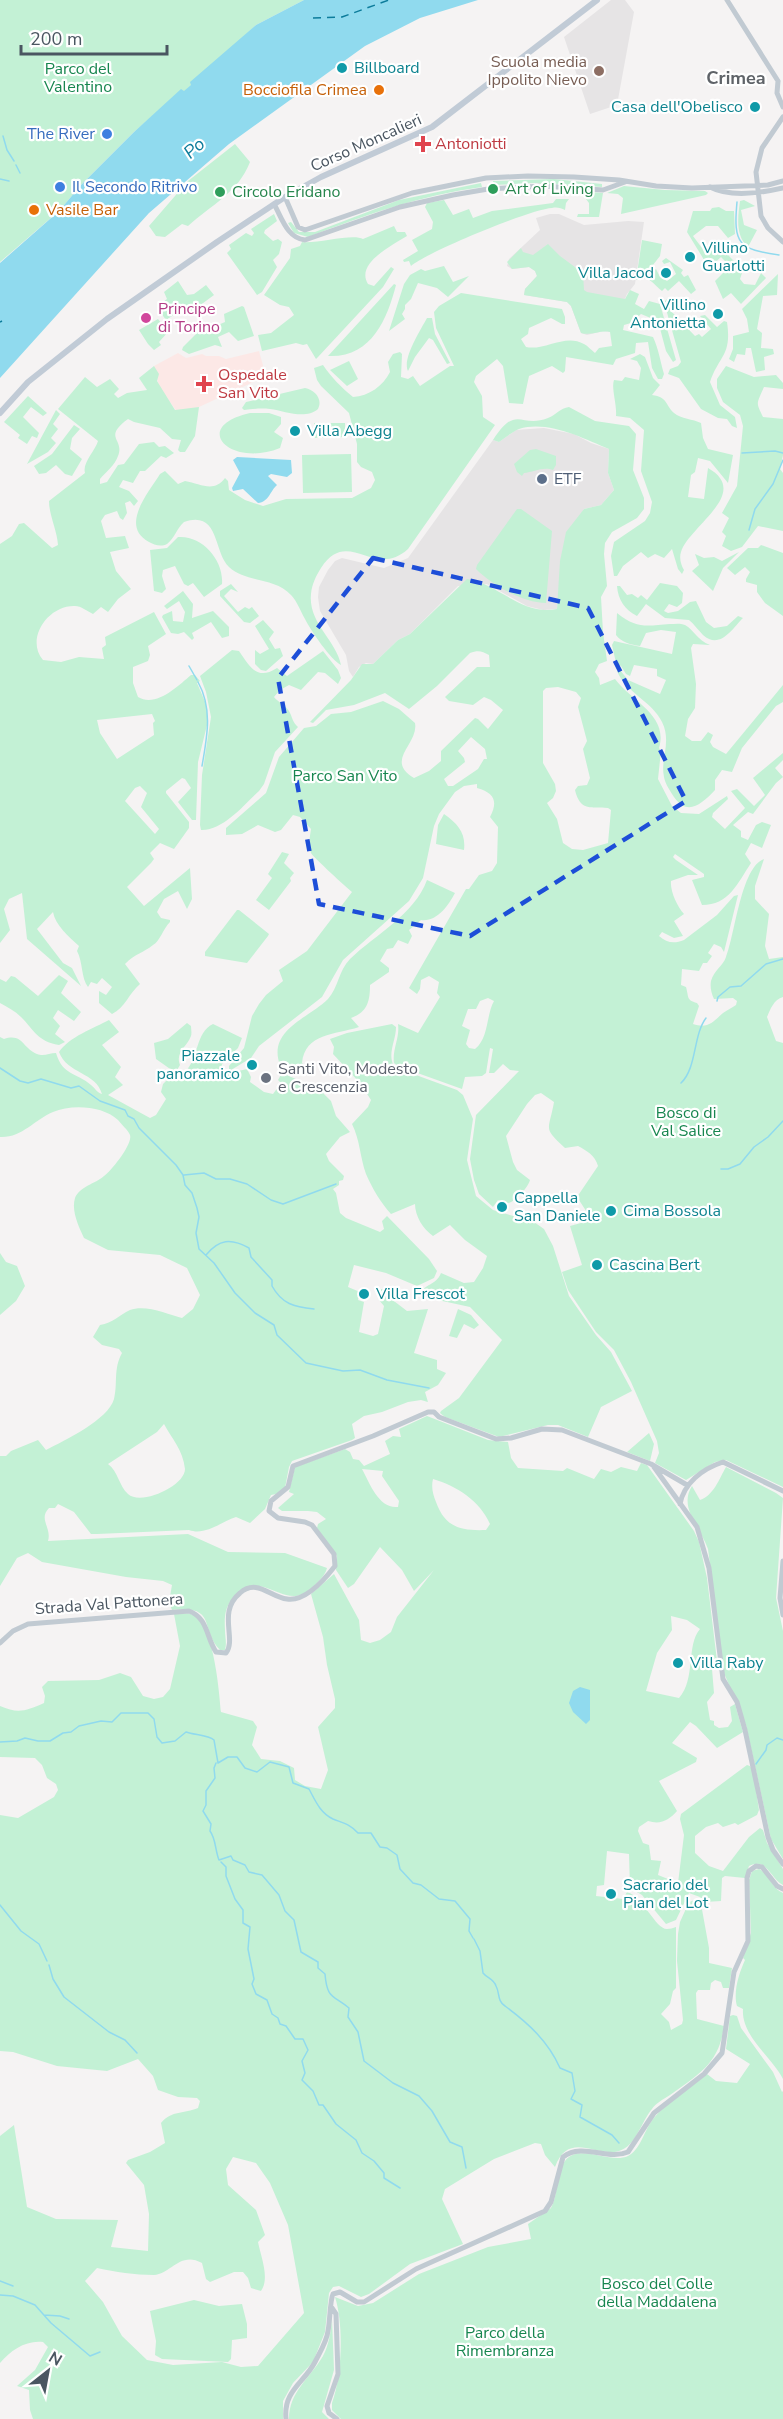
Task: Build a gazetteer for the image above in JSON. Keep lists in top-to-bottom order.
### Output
{
  "streets": {
    "main road": ["Corso Moncalieri"],
    "street": ["Strada Val Pattonera"]
  },
  "districts": ["Crimea"],
  "water": ["Po"],
  "parks": [
    "Parco del Valentino",
    "Parco San Vito",
    "Bosco di Val Salice",
    "Bosco del Colle della Maddalena",
    "Parco della Rimembranza"
  ],
  "places": {
    "other": [
      "Billboard",
      "Scuola media Ippolito Nievo",
      "Bocciofila Crimea",
      "Casa dell'Obelisco",
      "The River",
      "Il Secondo Ritrivo",
      "Art of Living",
      "Circolo Eridano",
      "Vasile Bar",
      "Villino Guarlotti",
      "Villa Jacod",
      "Villino Antonietta",
      "Principe di Torino",
      "Villa Abegg",
      "ETF",
      "Piazzale panoramico",
      "Santi Vito, Modesto e Crescenzia",
      "Cappella San Daniele",
      "Cima Bossola",
      "Cascina Bert",
      "Villa Frescot",
      "Villa Raby",
      "Sacrario del Pian del Lot"
    ],
    "health": ["Antoniotti", "Ospedale San Vito"]
  },
  "scale_bar": "200 m",
  "north": "top right"
}
